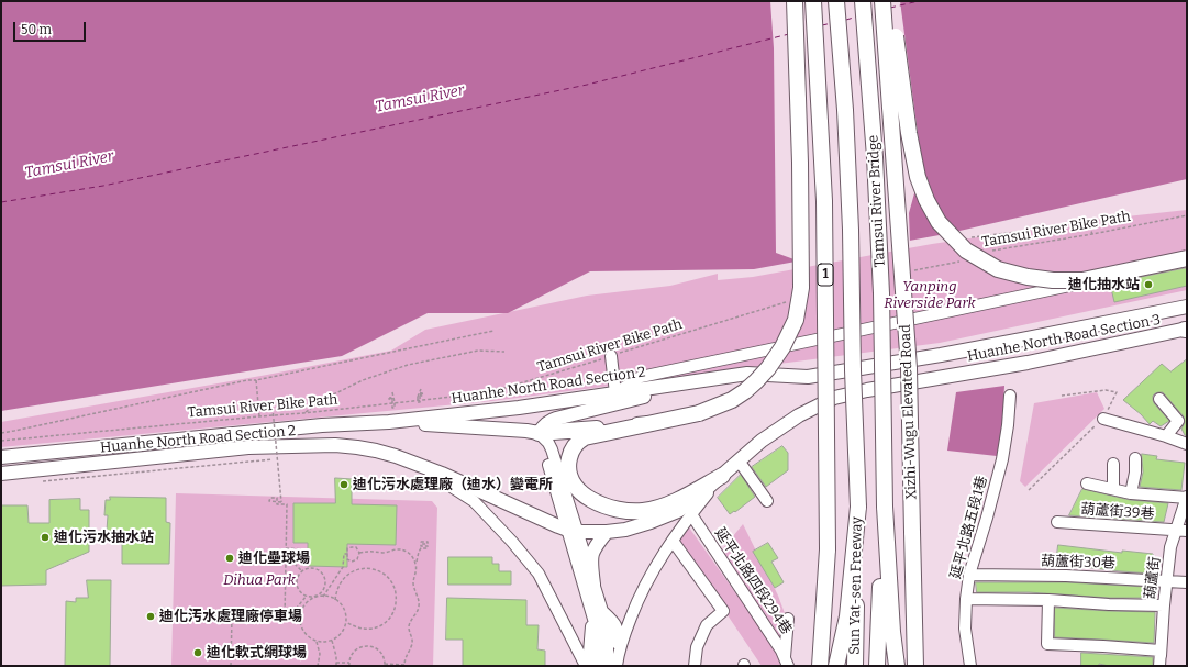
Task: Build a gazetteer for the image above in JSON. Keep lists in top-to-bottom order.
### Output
{
  "streets": {
    "highway": [
      "Tamsui River Bridge",
      "1",
      "Xizhi-Wugu Elevated Road",
      "Sun Yat-sen Freeway"
    ],
    "main road": ["Huanhe North Road Section 3", "Huanhe North Road Section 2"],
    "street": [
      "葫蘆街39巷",
      "延平北路五段1巷",
      "葫蘆街30巷",
      "葫蘆街",
      "延平北路四段294巷"
    ],
    "path": ["Tamsui River Bike Path"]
  },
  "crossings": [
    ["Tamsui River Bridge", "1"],
    ["Tamsui River Bridge", "Sun Yat-sen Freeway"],
    ["1", "Sun Yat-sen Freeway"],
    ["Huanhe North Road Section 3", "Huanhe North Road Section 2"],
    ["葫蘆街39巷", "葫蘆街"],
    ["延平北路五段1巷", "葫蘆街30巷"],
    ["葫蘆街30巷", "葫蘆街"]
  ],
  "water": ["Tamsui River"],
  "parks": ["Yanping Riverside Park", "Dihua Park"],
  "places": [
    "迪化抽水站",
    "迪化污水處理廠（迪水）變電所",
    "迪化污水抽水站",
    "迪化壘球場",
    "迪化汚水處理廠停車場",
    "迪化軟式網球場"
  ],
  "scale_bar": "50 m"
}
